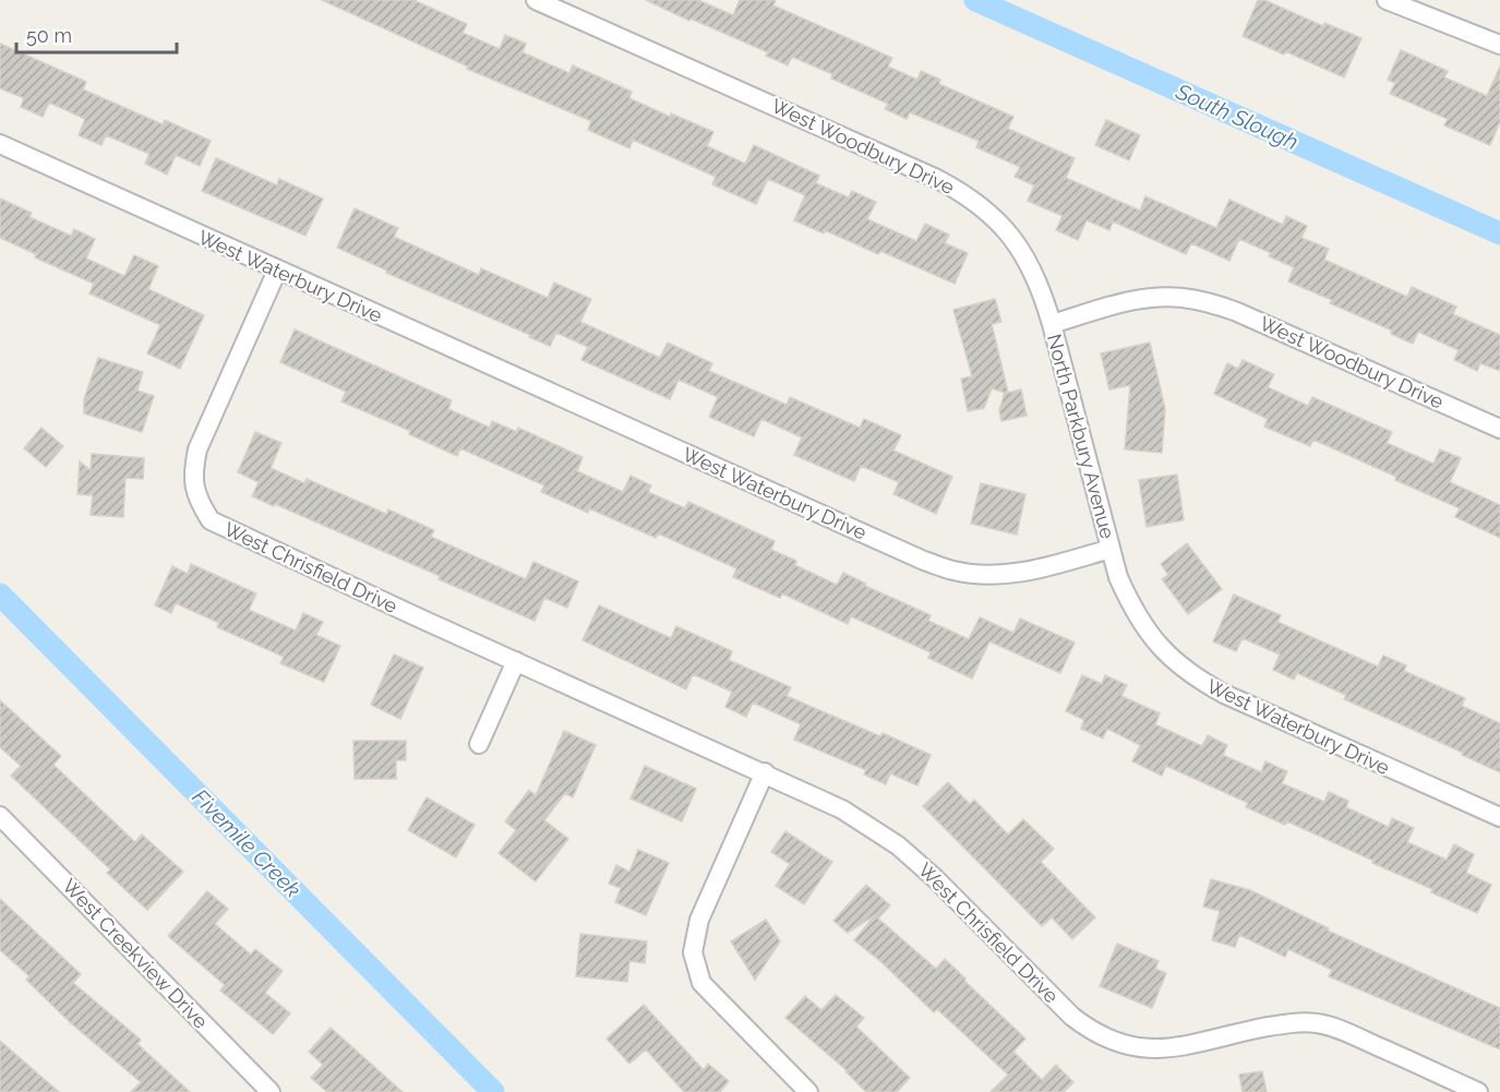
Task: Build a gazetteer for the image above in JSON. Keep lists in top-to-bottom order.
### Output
{
  "streets": {
    "street": [
      "West Woodbury Drive",
      "West Waterbury Drive",
      "North Parkbury Avenue",
      "West Chrisfield Drive",
      "West Creekview Drive"
    ]
  },
  "crossings": [
    ["West Woodbury Drive", "North Parkbury Avenue"],
    ["West Waterbury Drive", "North Parkbury Avenue"],
    ["West Waterbury Drive", "West Chrisfield Drive"]
  ],
  "water": ["South Slough", "Fivemile Creek"],
  "scale_bar": "50 m"
}
